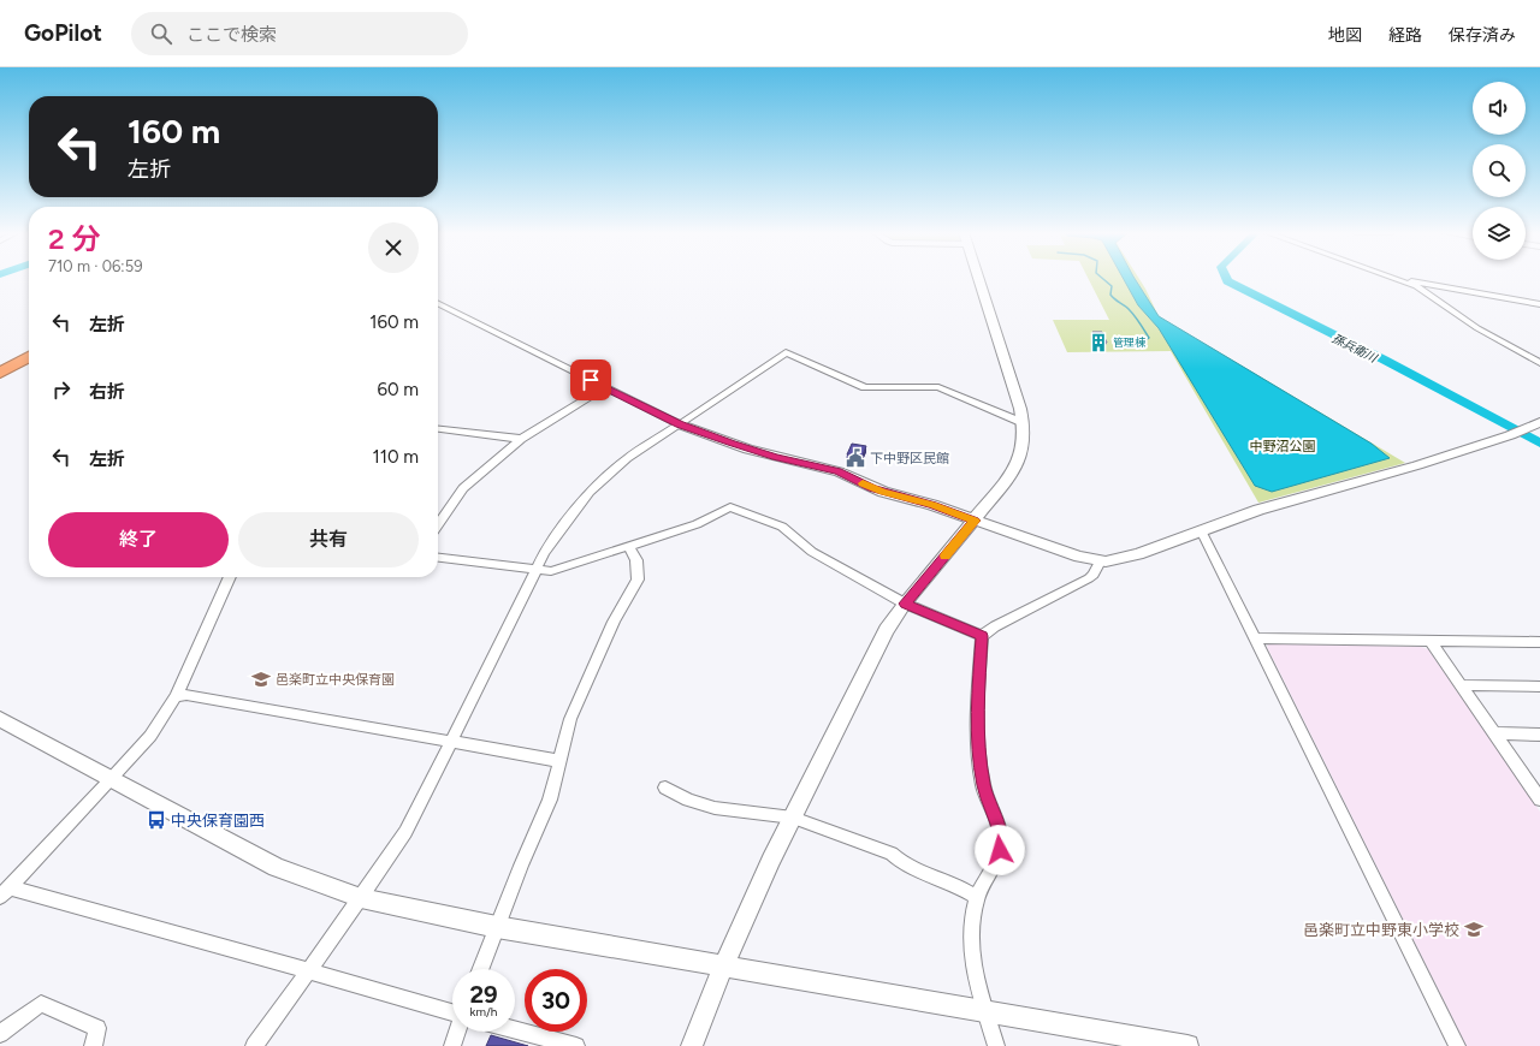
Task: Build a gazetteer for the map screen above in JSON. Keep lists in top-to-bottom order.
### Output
{
  "water": ["孫兵衛川"],
  "parks": ["中野沼公園"],
  "places": {
    "building": ["管理棟"],
    "public building": ["下中野区民館"],
    "school or university": ["邑楽町立中央保育園", "邑楽町立中野東小学校"],
    "bus stop": ["中央保育園西"]
  },
  "page": {
    "header": "GoPilot",
    "search": "ここで検索",
    "nav": ["地図", "経路", "保存済み"],
    "turn": ["160 m", "左折"],
    "heading": ["2 分", "710 m · 06:59"],
    "list": [
      {
        "name": "左折",
        "value": "160 m"
      },
      {
        "name": "右折",
        "value": "60 m"
      },
      {
        "name": "左折",
        "value": "110 m"
      }
    ],
    "buttons": ["終了", "共有"],
    "speed": "29 km/h",
    "limit": "30"
  }
}
